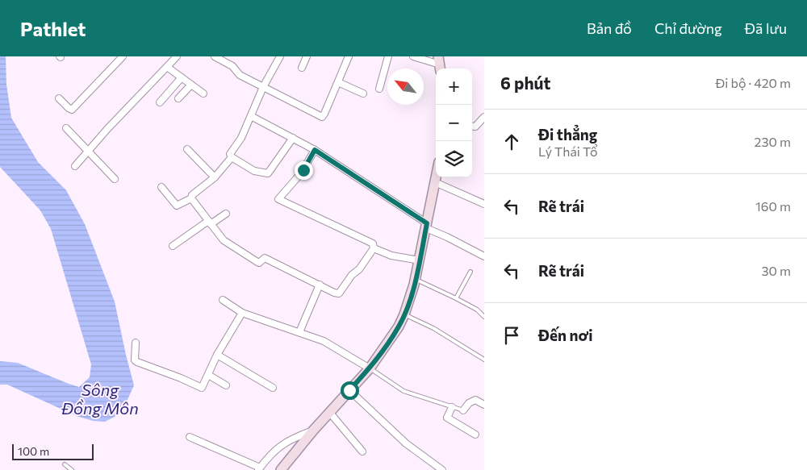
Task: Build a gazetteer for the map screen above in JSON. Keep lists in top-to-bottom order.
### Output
{
  "water": ["Sông Đồng Môn"],
  "scale_bar": "100 m",
  "north": "top left",
  "page": {
    "header": "Pathlet",
    "nav": ["Bản đồ", "Chỉ đường", "Đã lưu"],
    "heading": ["6 phút", "Đi bộ · 420 m"],
    "map_buttons": ["+", "−"],
    "list": [
      ["Đi thẳng", "Lý Thái Tổ", "230 m"],
      ["Rẽ trái", "160 m"],
      ["Rẽ trái", "30 m"],
      "Đến nơi"
    ],
    "scale": "100 m"
  }
}
